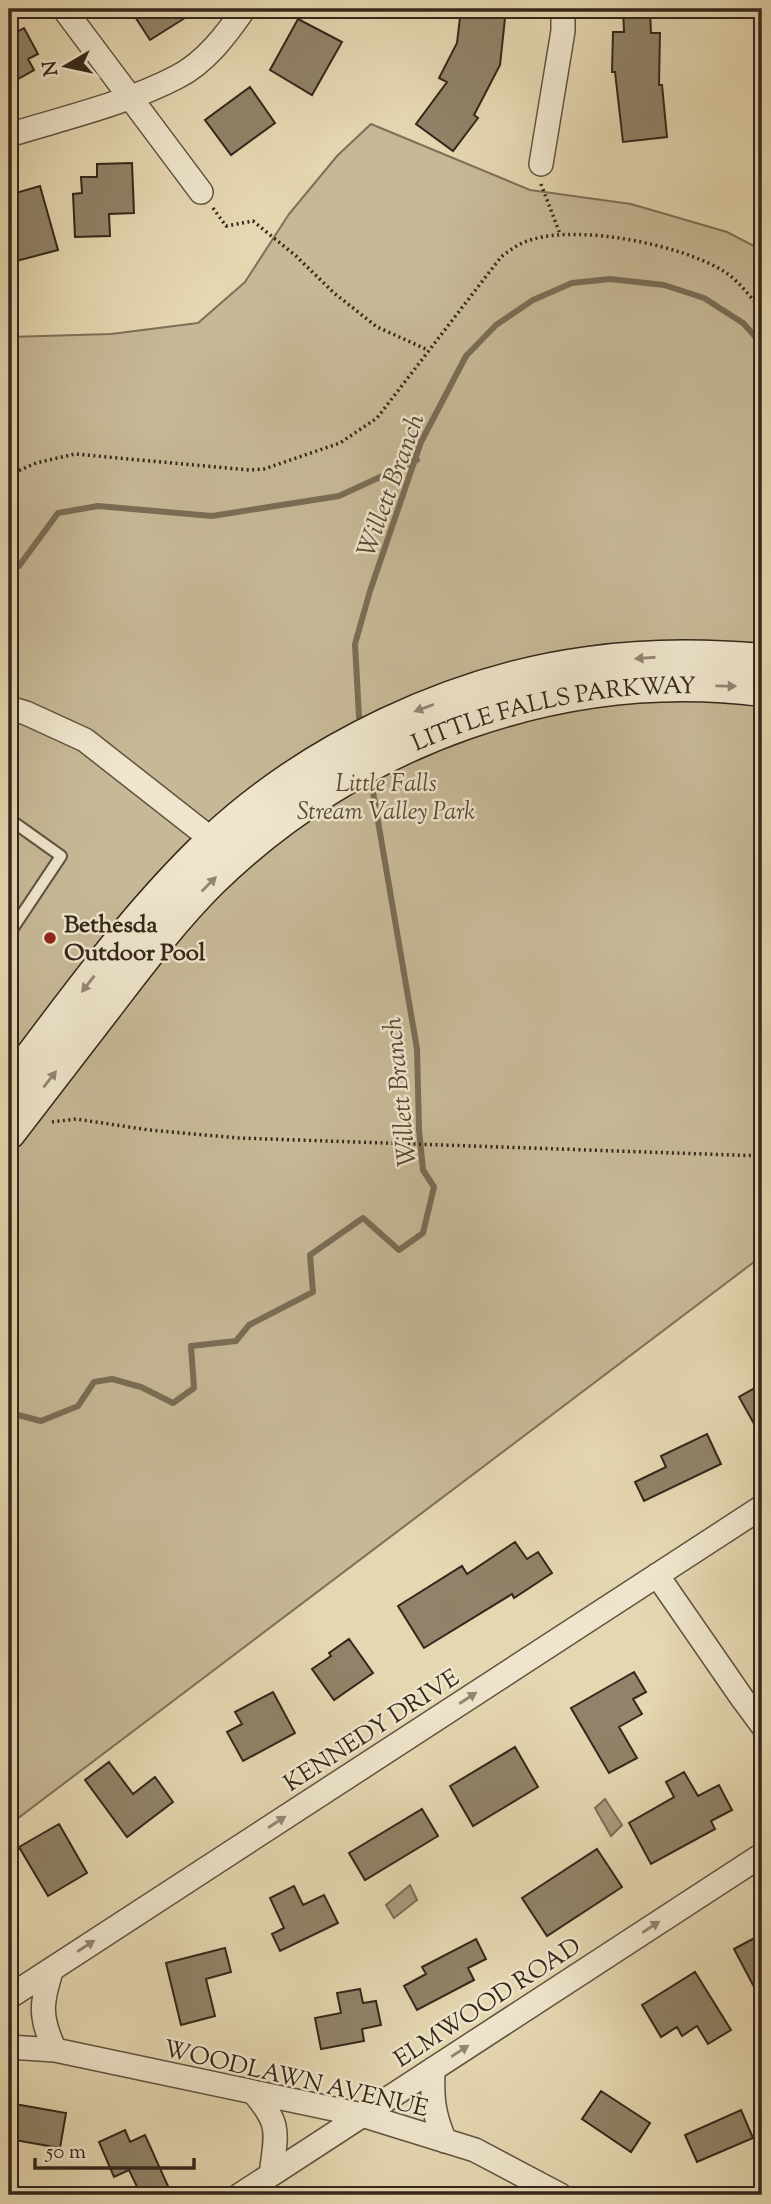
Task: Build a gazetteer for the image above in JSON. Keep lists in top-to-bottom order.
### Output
{
  "streets": {
    "main road": ["LITTLE FALLS PARKWAY"],
    "street": ["KENNEDY DRIVE", "ELMWOOD ROAD", "WOODLAWN AVENUE"]
  },
  "crossings": [
    ["ELMWOOD ROAD", "WOODLAWN AVENUE"]
  ],
  "one_way": ["KENNEDY DRIVE", "ELMWOOD ROAD"],
  "water": ["Willett Branch"],
  "parks": ["Little Falls Stream Valley Park"],
  "places": ["Bethesda Outdoor Pool"],
  "scale_bar": "50 m",
  "north": "left"
}
